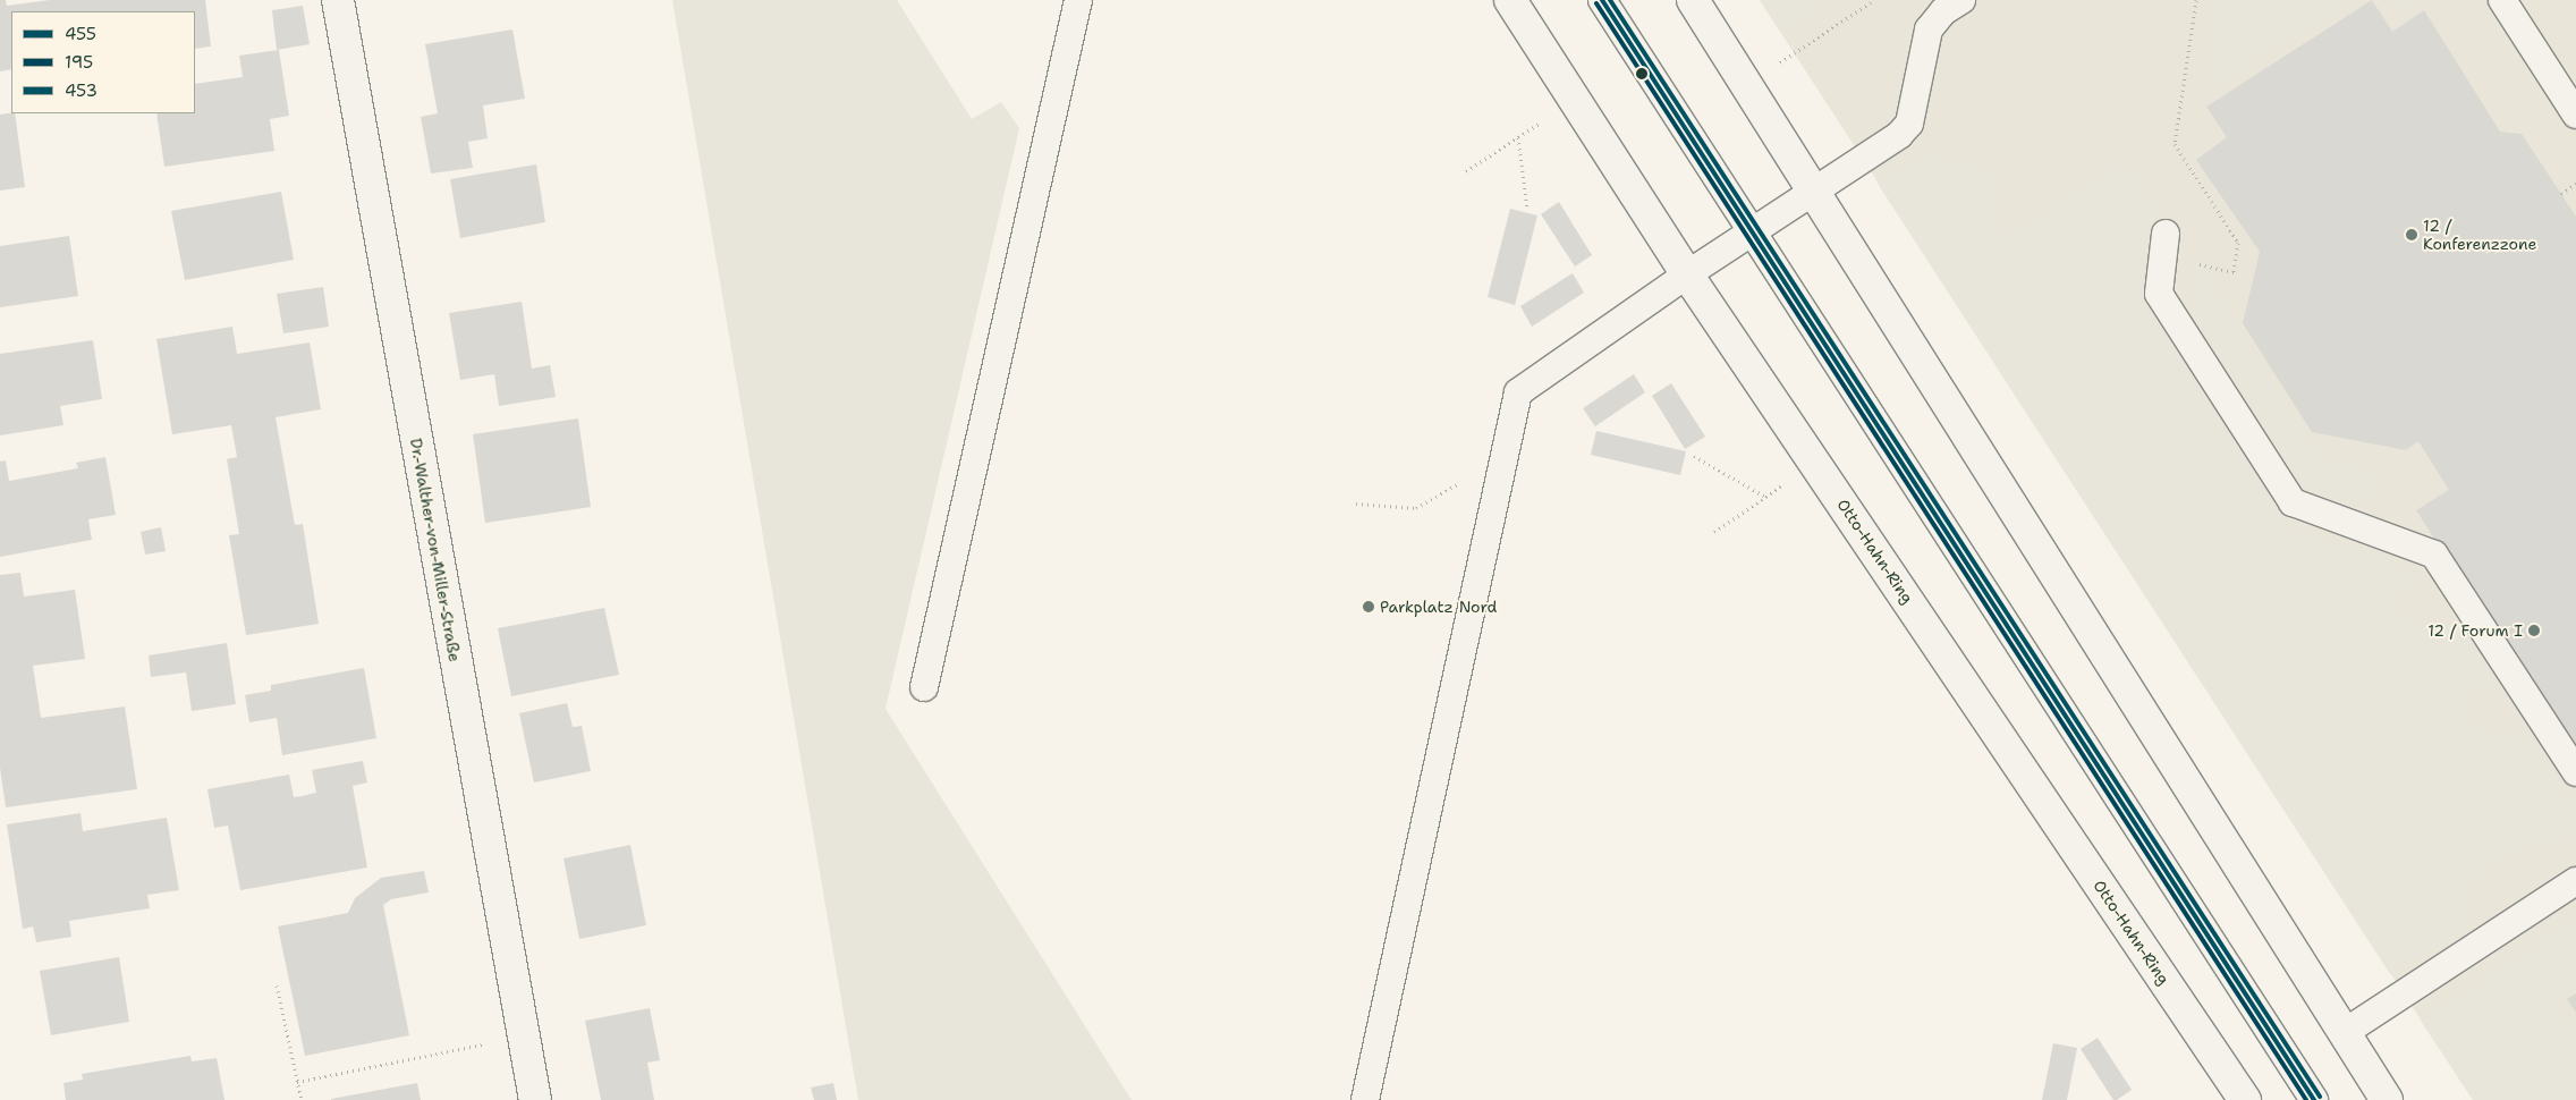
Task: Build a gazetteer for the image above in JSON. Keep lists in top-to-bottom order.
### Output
{
  "streets": {
    "street": ["Dr.-Walther-von-Miller-Straße", "Otto-Hahn-Ring"]
  },
  "places": ["12 / Konferenzzone", "Parkplatz Nord", "12 / Forum I"],
  "lines": ["transit line 455", "transit line 453", "transit line 195"],
  "legend": ["455", "195", "453"]
}
